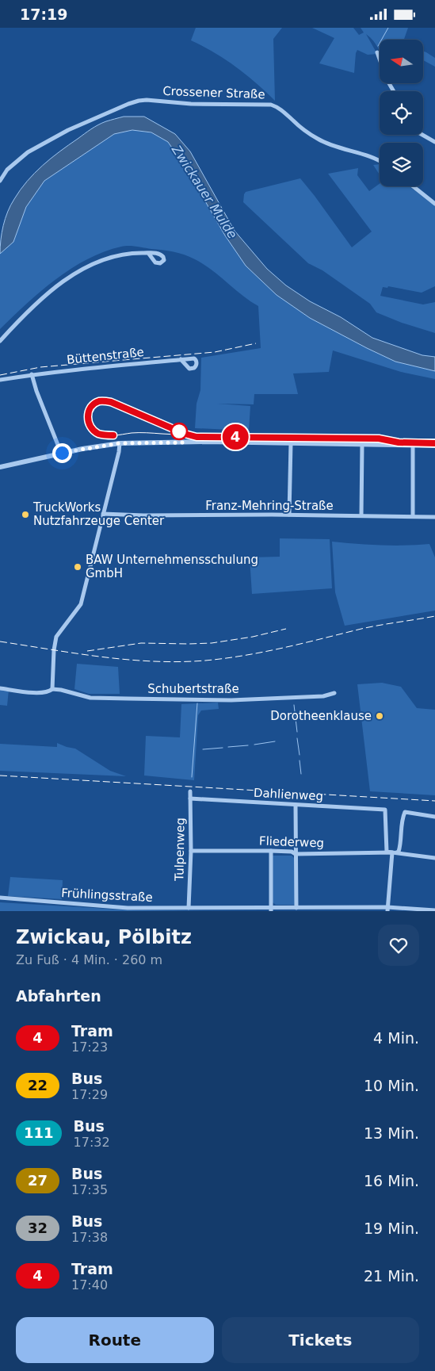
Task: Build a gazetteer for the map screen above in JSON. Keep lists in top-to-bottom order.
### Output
{
  "streets": {
    "street": [
      "Crossener Straße",
      "Büttenstraße",
      "Franz-Mehring-Straße",
      "Schubertstraße",
      "Dahlienweg",
      "Fliederweg",
      "Tulpenweg",
      "Frühlingsstraße"
    ]
  },
  "crossings": [
    ["Dahlienweg", "Fliederweg"],
    ["Dahlienweg", "Tulpenweg"],
    ["Fliederweg", "Tulpenweg"],
    ["Tulpenweg", "Frühlingsstraße"]
  ],
  "water": ["Zwickauer Mulde"],
  "places": ["TruckWorks Nutzfahrzeuge Center", "BAW Unternehmensschulung GmbH", "Dorotheenklause"],
  "lines": ["tram line 4"],
  "north": "left",
  "page": {
    "status": "17:19",
    "on_map": "4",
    "heading": [
      ["Zwickau, Pölbitz", "Zu Fuß · 4 Min. · 260 m"],
      "Abfahrten"
    ],
    "list": [
      {
        "mark": "4",
        "name": "Tram",
        "note": "17:23",
        "value": "4 Min."
      },
      {
        "mark": "22",
        "name": "Bus",
        "note": "17:29",
        "value": "10 Min."
      },
      {
        "mark": "111",
        "name": "Bus",
        "note": "17:32",
        "value": "13 Min."
      },
      {
        "mark": "27",
        "name": "Bus",
        "note": "17:35",
        "value": "16 Min."
      },
      {
        "mark": "32",
        "name": "Bus",
        "note": "17:38",
        "value": "19 Min."
      },
      {
        "mark": "4",
        "name": "Tram",
        "note": "17:40",
        "value": "21 Min."
      }
    ],
    "buttons": ["Route", "Tickets"]
  }
}
